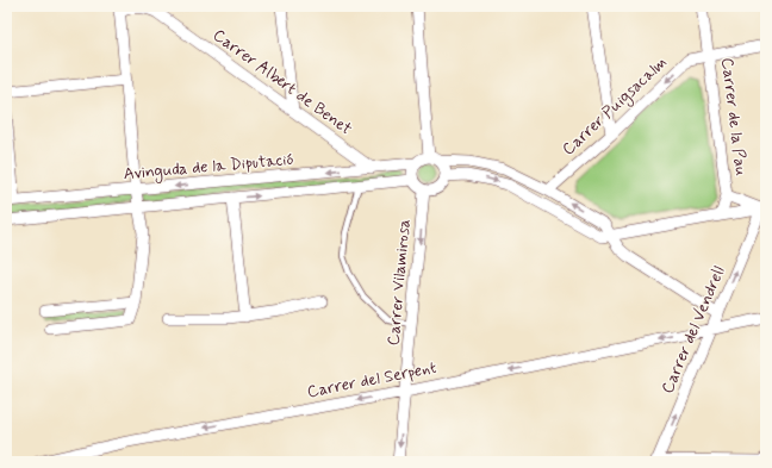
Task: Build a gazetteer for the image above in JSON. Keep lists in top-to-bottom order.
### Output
{
  "streets": {
    "street": [
      "Carrer Albert de Benet",
      "Carrer Puigsacalm",
      "Carrer de la Pau",
      "Avinguda de la Diputació",
      "Carrer Vilamirosa",
      "Carrer del Vendrell",
      "Carrer del Serpent"
    ]
  },
  "crossings": [
    ["Carrer Albert de Benet", "Avinguda de la Diputació"],
    ["Carrer Puigsacalm", "Carrer de la Pau"],
    ["Carrer de la Pau", "Carrer del Vendrell"],
    ["Avinguda de la Diputació", "Carrer Vilamirosa"],
    ["Carrer Vilamirosa", "Carrer del Serpent"],
    ["Carrer del Vendrell", "Carrer del Serpent"]
  ],
  "one_way": [
    "Carrer Puigsacalm",
    "Carrer Vilamirosa",
    "Carrer del Vendrell",
    "Carrer del Serpent"
  ]
}
